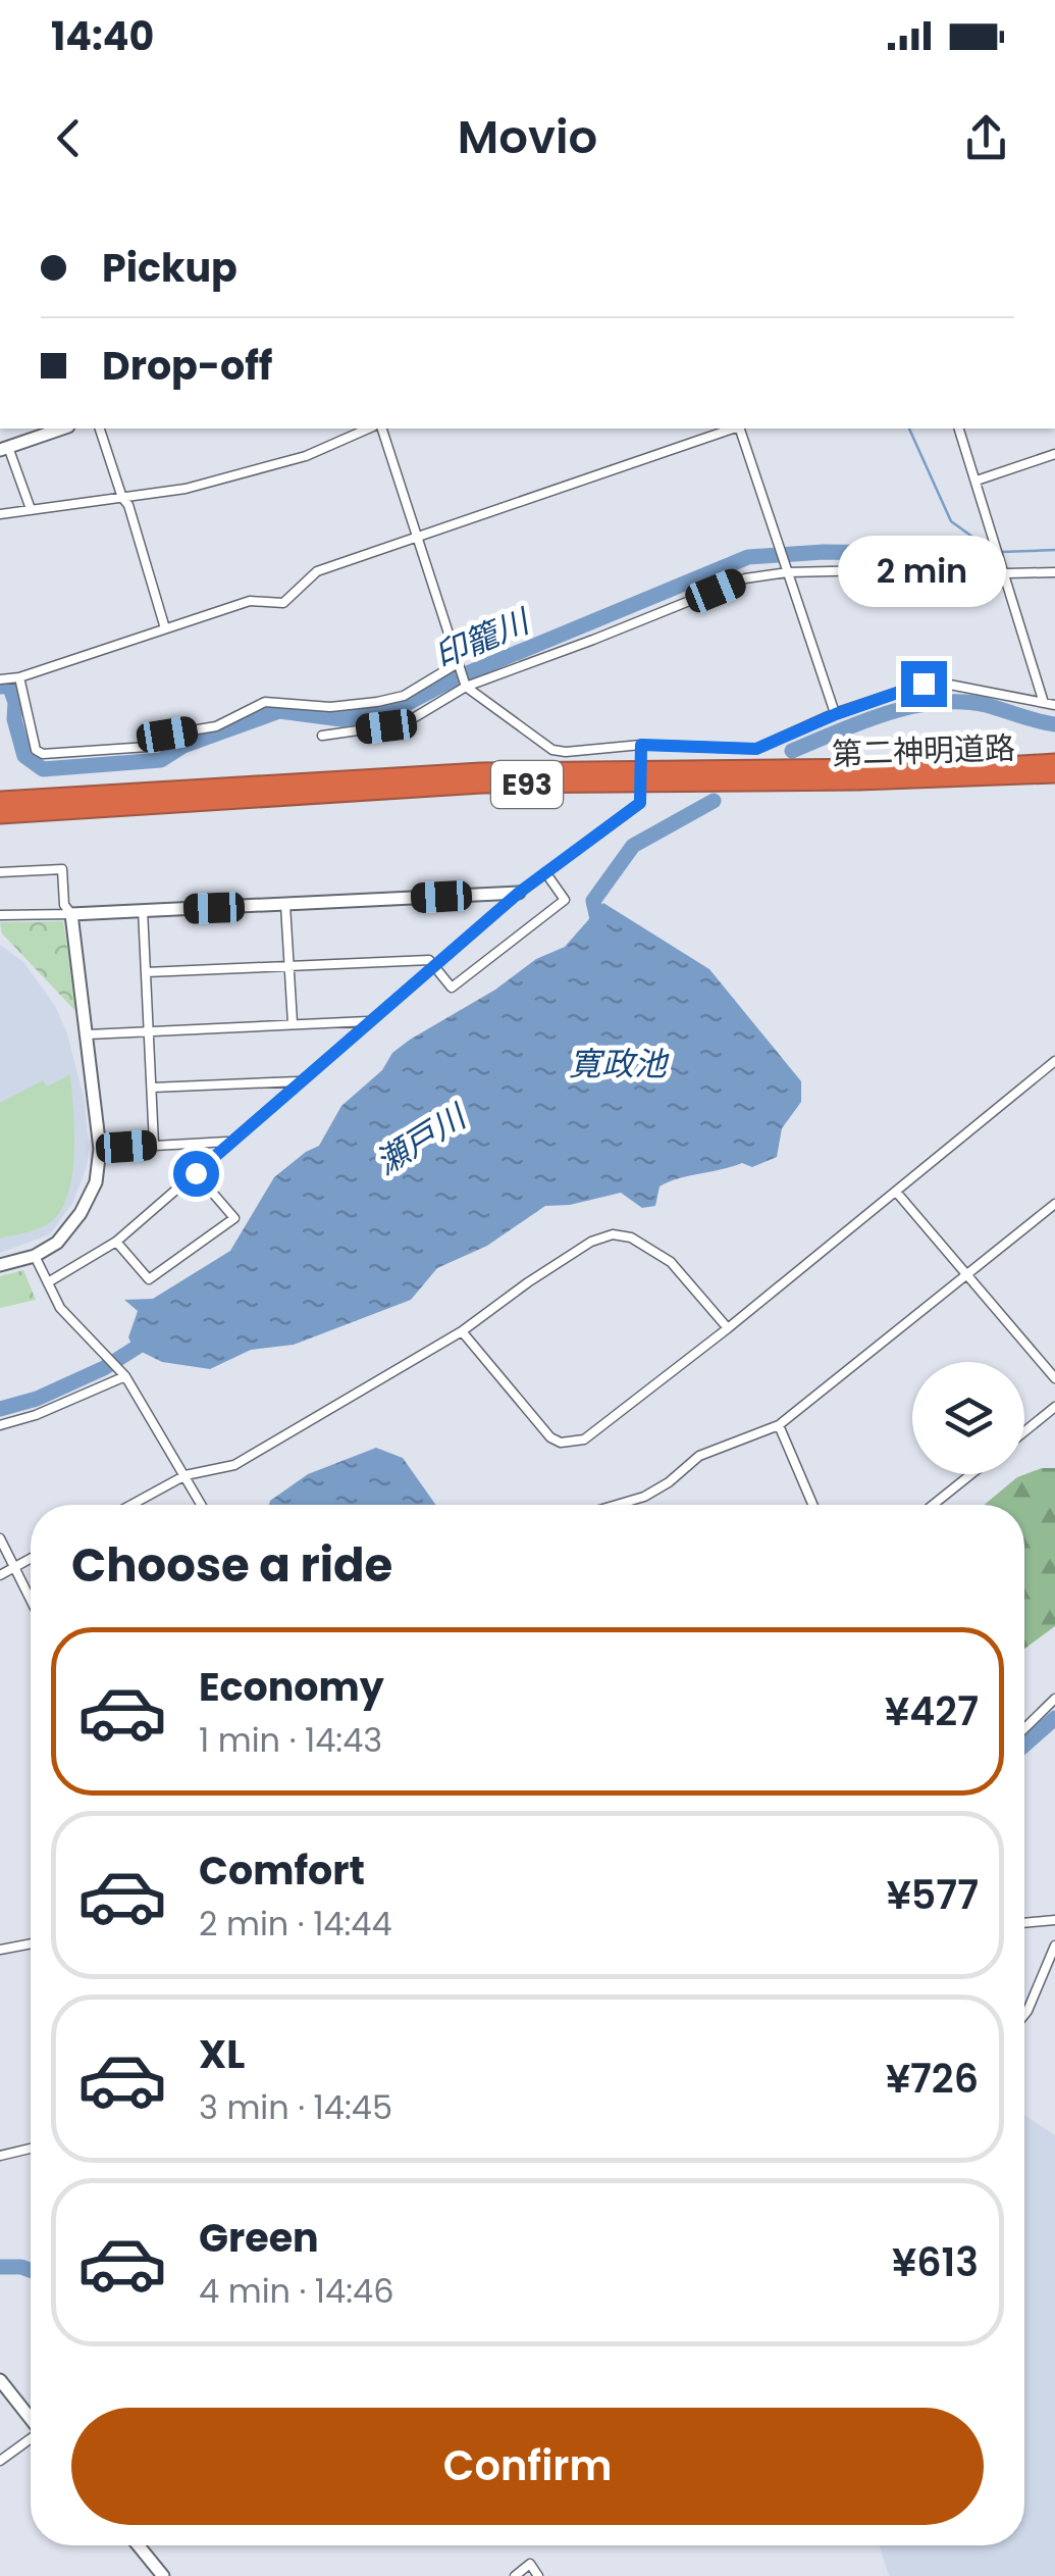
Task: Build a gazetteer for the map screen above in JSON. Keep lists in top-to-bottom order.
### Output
{
  "streets": {
    "highway": ["第二神明道路", "E93"]
  },
  "water": ["印籠川", "寛政池", "瀬戸川"],
  "page": {
    "status": "14:40",
    "header": "Movio",
    "banner": ["Pickup", "Drop-off"],
    "bubble": "2 min",
    "heading": "Choose a ride",
    "list": [
      {
        "name": "Economy",
        "note": "1 min · 14:43",
        "value": "¥427"
      },
      {
        "name": "Comfort",
        "note": "2 min · 14:44",
        "value": "¥577"
      },
      {
        "name": "XL",
        "note": "3 min · 14:45",
        "value": "¥726"
      },
      {
        "name": "Green",
        "note": "4 min · 14:46",
        "value": "¥613"
      }
    ],
    "buttons": "Confirm"
  }
}
